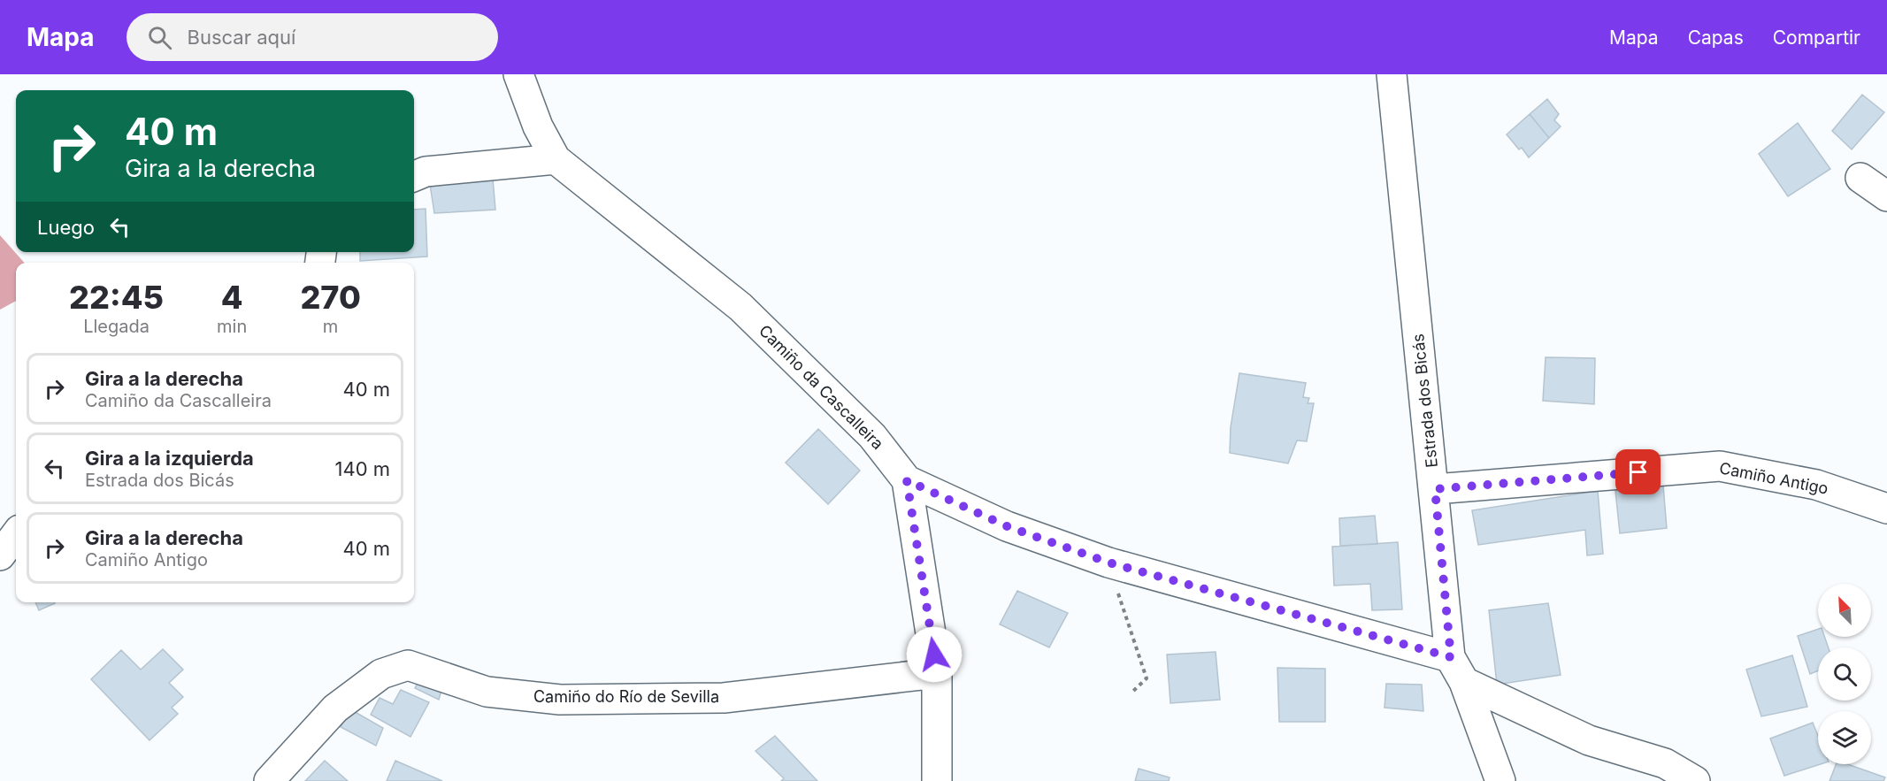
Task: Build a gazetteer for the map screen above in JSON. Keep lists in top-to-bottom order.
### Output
{
  "streets": {
    "street": [
      "Camiño da Cascalleira",
      "Estrada dos Bicás",
      "Camiño Antigo",
      "Camiño do Río de Sevilla"
    ]
  },
  "crossings": [
    ["Camiño da Cascalleira", "Estrada dos Bicás"],
    ["Estrada dos Bicás", "Camiño Antigo"]
  ],
  "north": "top left",
  "page": {
    "header": "Mapa",
    "search": "Buscar aquí",
    "nav": ["Mapa", "Capas", "Compartir"],
    "turn": ["40 m", "Gira a la derecha"],
    "then": "Luego",
    "eta": [
      "22:45",
      "Llegada",
      "4",
      "min",
      "270",
      "m"
    ],
    "list": [
      {
        "name": "Gira a la derecha",
        "note": "Camiño da Cascalleira",
        "value": "40 m"
      },
      {
        "name": "Gira a la izquierda",
        "note": "Estrada dos Bicás",
        "value": "140 m"
      },
      {
        "name": "Gira a la derecha",
        "note": "Camiño Antigo",
        "value": "40 m"
      }
    ]
  }
}
